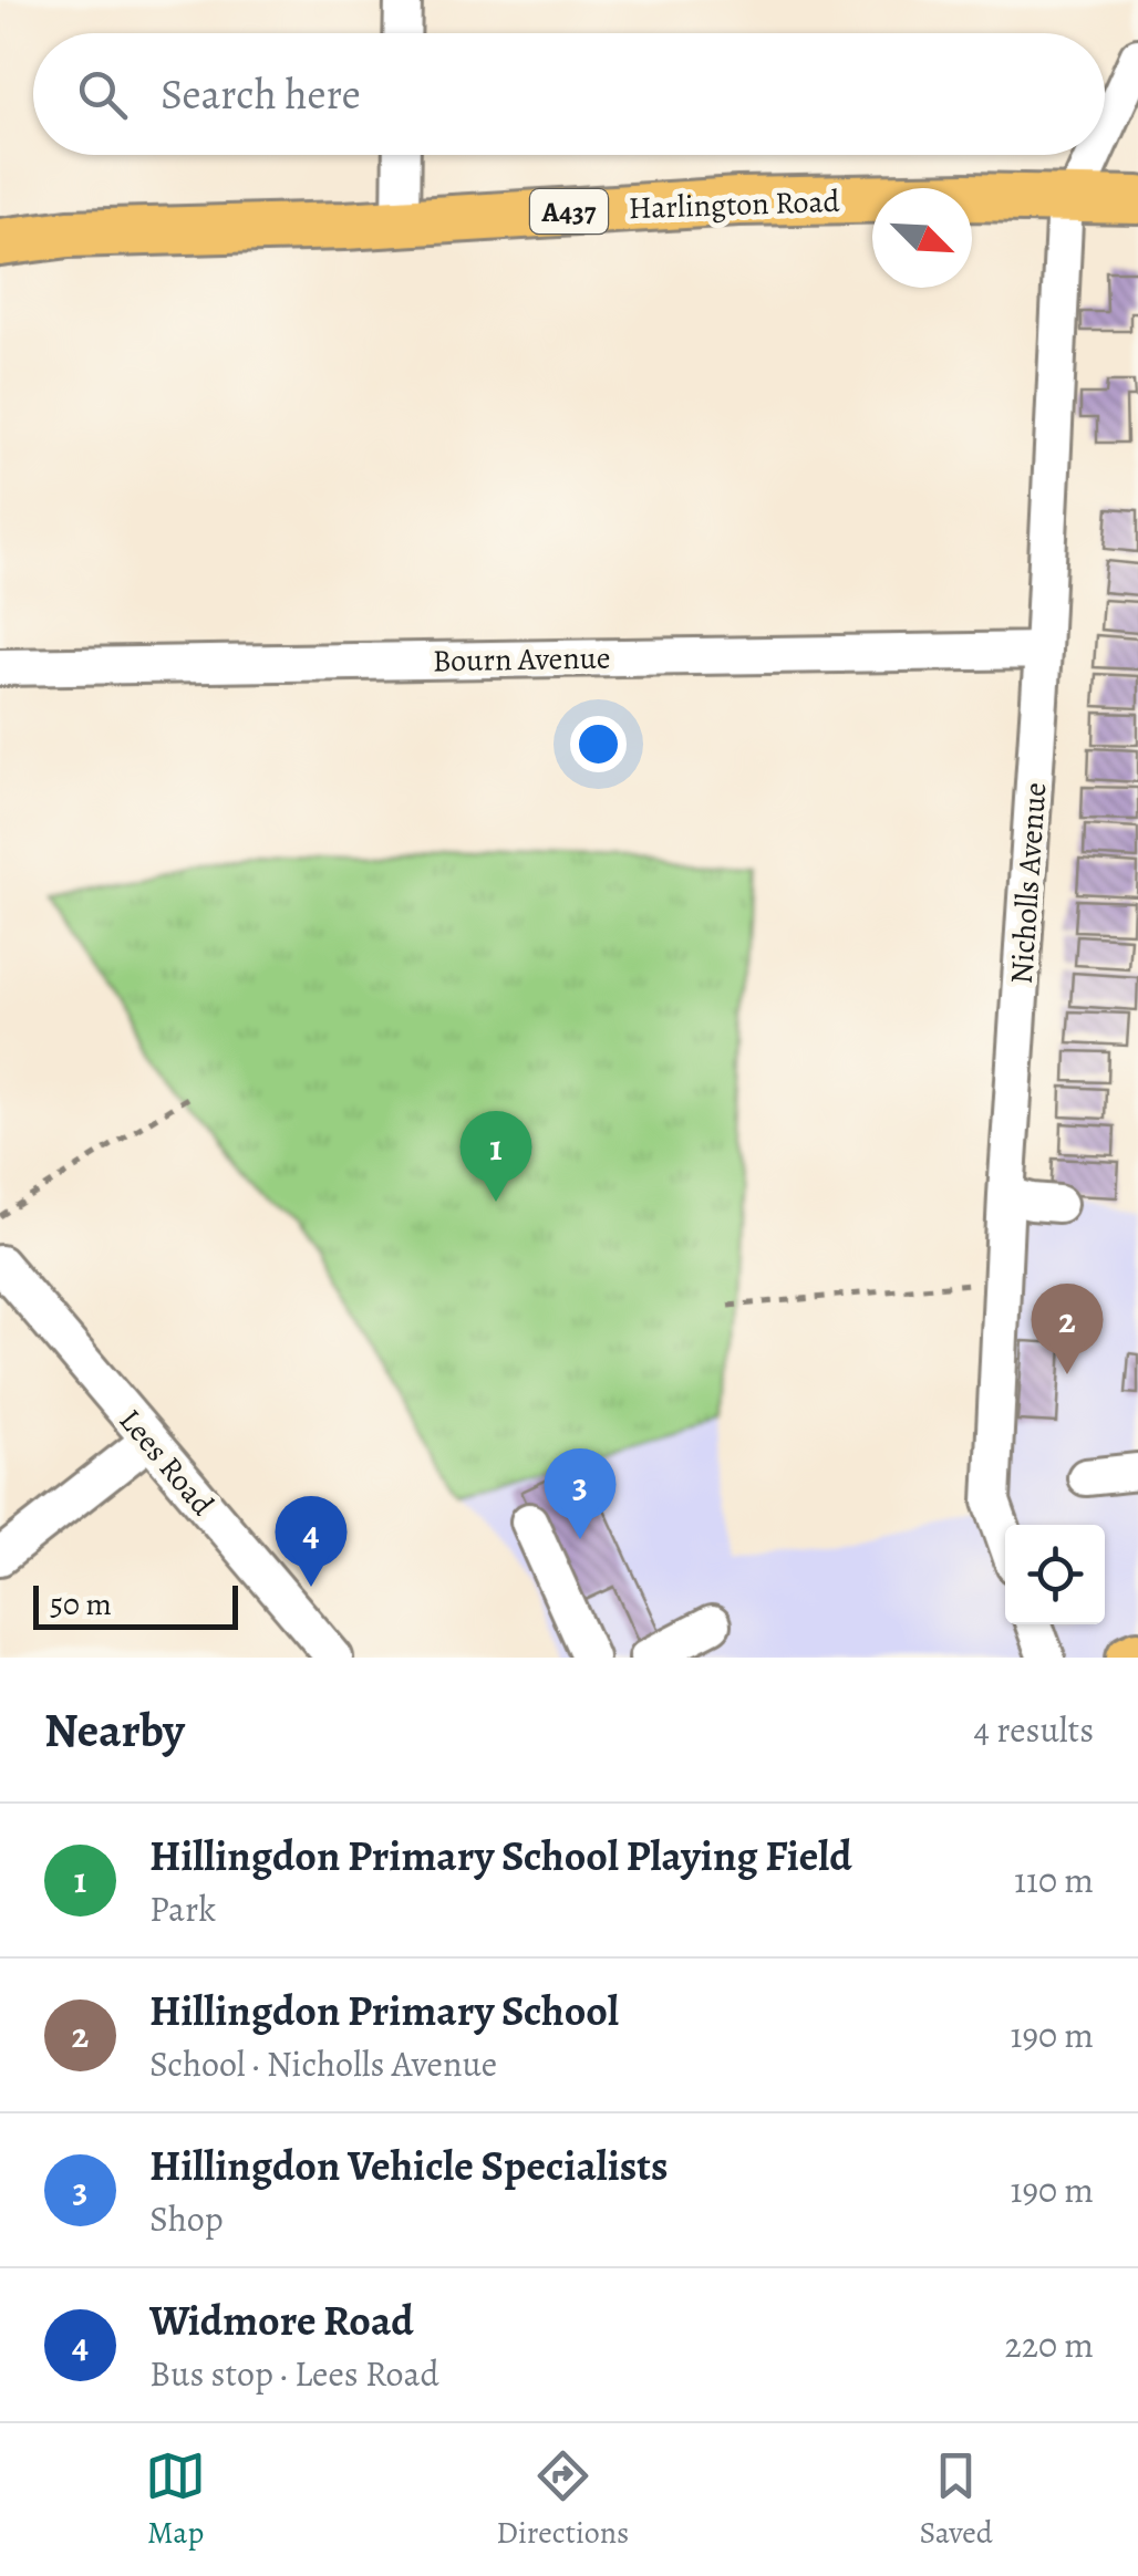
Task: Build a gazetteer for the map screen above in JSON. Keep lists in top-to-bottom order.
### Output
{
  "streets": {
    "main road": ["Harlington Road", "A437"],
    "street": ["Bourn Avenue", "Nicholls Avenue", "Lees Road"]
  },
  "crossings": [
    ["Harlington Road", "Nicholls Avenue"],
    ["Bourn Avenue", "Nicholls Avenue"]
  ],
  "scale_bar": "50 m",
  "north": "bottom right",
  "page": {
    "search": "Search here",
    "pins": [
      "1",
      "2",
      "3",
      "4"
    ],
    "scale": "50 m",
    "heading": ["Nearby", "4 results"],
    "list": [
      {
        "mark": "1",
        "name": "Hillingdon Primary School Playing Field",
        "note": "Park",
        "value": "110 m"
      },
      {
        "mark": "2",
        "name": "Hillingdon Primary School",
        "note": "School · Nicholls Avenue",
        "value": "190 m"
      },
      {
        "mark": "3",
        "name": "Hillingdon Vehicle Specialists",
        "note": "Shop",
        "value": "190 m"
      },
      {
        "mark": "4",
        "name": "Widmore Road",
        "note": "Bus stop · Lees Road",
        "value": "220 m"
      }
    ],
    "nav": ["Map", "Directions", "Saved"]
  }
}
